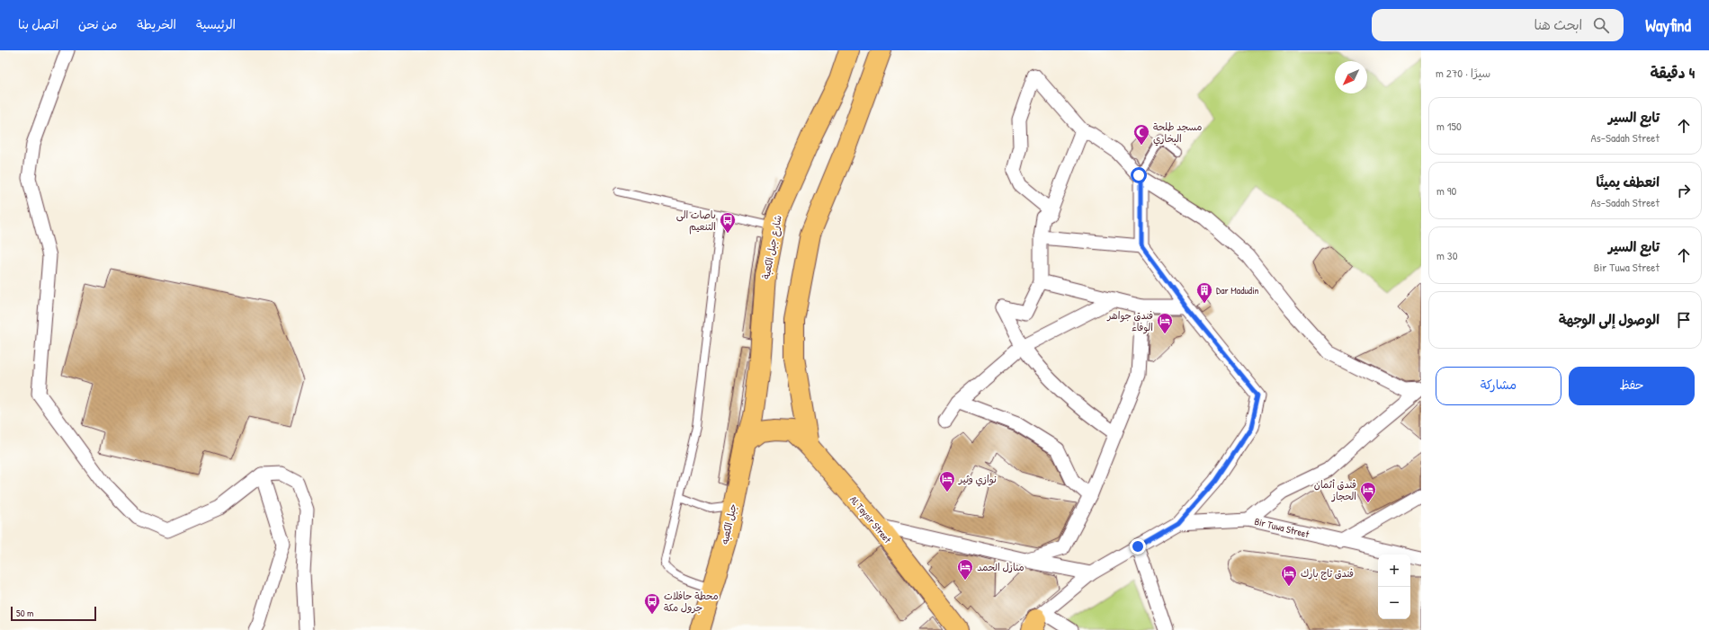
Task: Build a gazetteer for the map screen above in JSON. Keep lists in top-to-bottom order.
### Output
{
  "streets": {
    "highway": ["شارع جبل الكعبة", "Al Taysir Street", "جبل الكعبه"],
    "street": ["Bir Tuwa Street"]
  },
  "crossings": [
    ["شارع جبل الكعبة", "جبل الكعبه"],
    ["Al Taysir Street", "جبل الكعبه"]
  ],
  "places": {
    "mosque": ["مسجد طلحة البخاري"],
    "bus stop": ["باصات الى التنعيم", "محطة حافلات جرول مكة"],
    "building": ["Dar Madudin"],
    "hotel": [
      "فندق جواهر الوفاء",
      "نوازي وثير",
      "فندق أثمان الحجاز",
      "منازل الحمد",
      "فندق تاج بارك"
    ]
  },
  "scale_bar": "50 m",
  "north": "bottom left",
  "page": {
    "header": "Wayfind",
    "search": "ابحث هنا",
    "nav": [
      "الرئيسية",
      "الخريطة",
      "من نحن",
      "اتصل بنا"
    ],
    "heading": ["4 دقيقة", "سيرًا · 270 m"],
    "list": [
      ["تابع السير", "As-Sadah Street", "150 m"],
      ["انعطف يمينًا", "As-Sadah Street", "90 m"],
      ["تابع السير", "Bir Tuwa Street", "30 m"],
      "الوصول إلى الوجهة"
    ],
    "buttons": ["حفظ", "مشاركة"],
    "map_buttons": ["+", "−"],
    "scale": "50 m"
  }
}
